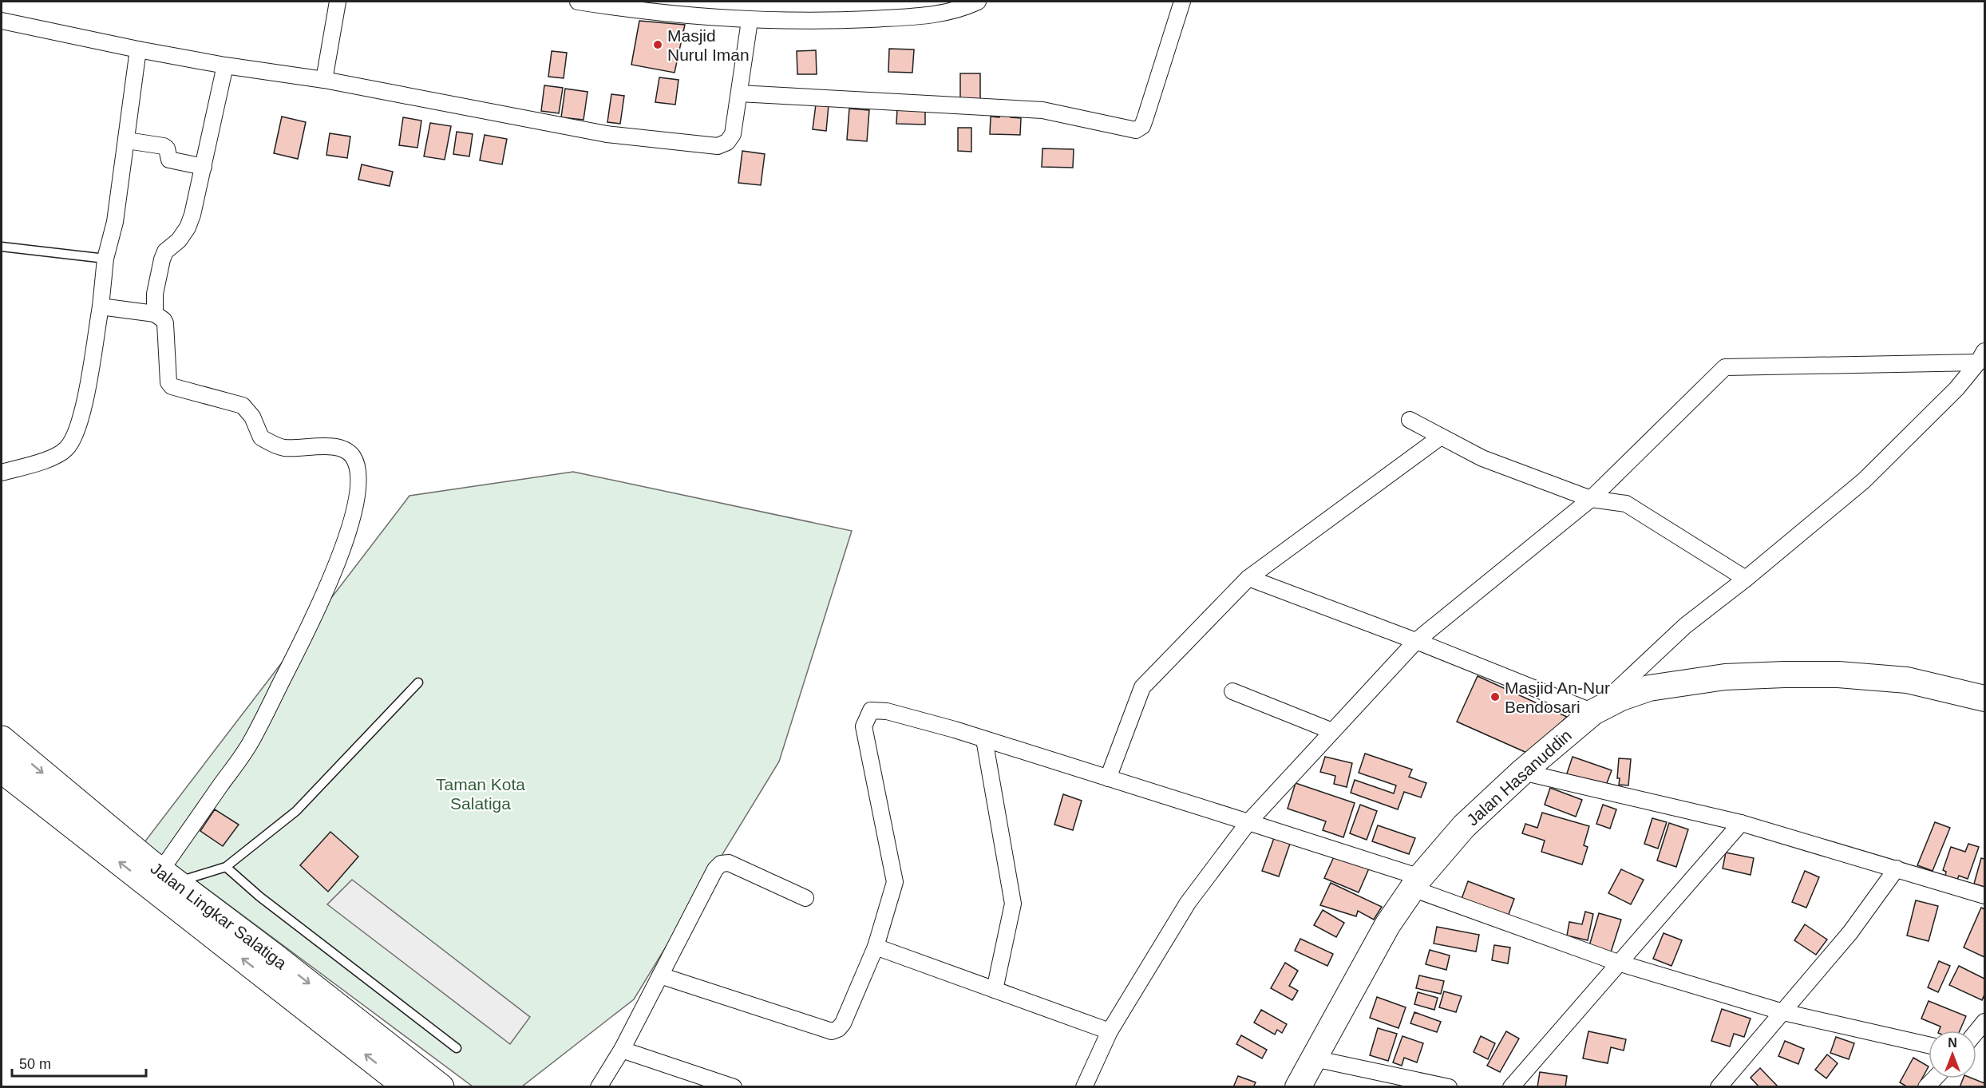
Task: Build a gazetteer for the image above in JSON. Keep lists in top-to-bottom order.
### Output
{
  "streets": {
    "highway": ["Jalan Lingkar Salatiga"],
    "main road": ["Jalan Hasanuddin"]
  },
  "parks": ["Taman Kota Salatiga"],
  "places": ["Masjid Nurul Iman", "Masjid An-Nur Bendosari"],
  "scale_bar": "50 m",
  "north": "top"
}
